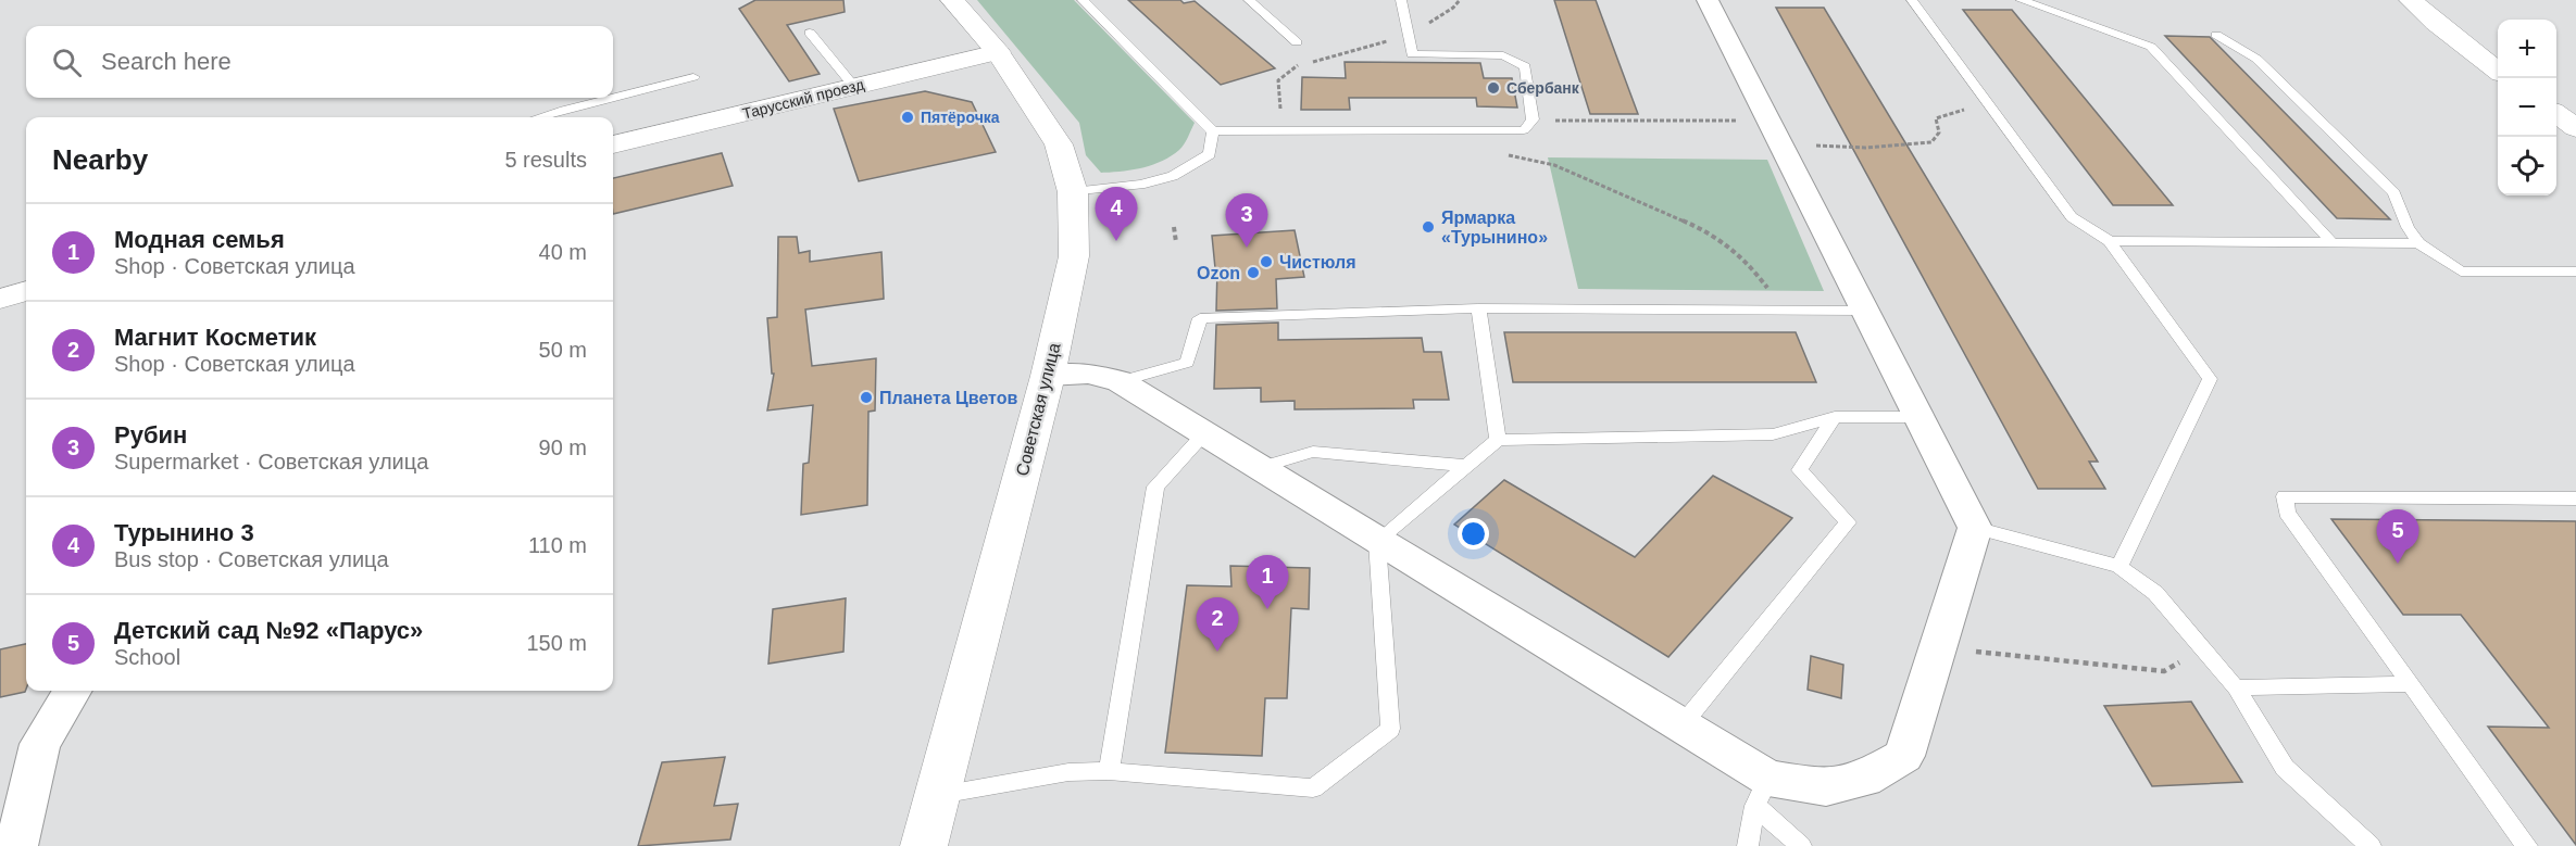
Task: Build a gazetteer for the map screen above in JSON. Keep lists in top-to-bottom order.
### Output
{
  "streets": {
    "main road": ["Тарусский проезд", "Советская улица"]
  },
  "crossings": [
    ["Тарусский проезд", "Советская улица"]
  ],
  "places": [
    "Сбербанк",
    "Пятёрочка",
    "Ярмарка «Турынино»",
    "Чистюля",
    "Ozon",
    "Планета Цветов"
  ],
  "page": {
    "map_buttons": ["+", "−"],
    "search": "Search here",
    "heading": ["Nearby", "5 results"],
    "pins": [
      "4",
      "3",
      "5",
      "1",
      "2"
    ],
    "list": [
      {
        "mark": "1",
        "name": "Модная семья",
        "note": "Shop · Советская улица",
        "value": "40 m"
      },
      {
        "mark": "2",
        "name": "Магнит Косметик",
        "note": "Shop · Советская улица",
        "value": "50 m"
      },
      {
        "mark": "3",
        "name": "Рубин",
        "note": "Supermarket · Советская улица",
        "value": "90 m"
      },
      {
        "mark": "4",
        "name": "Турынино 3",
        "note": "Bus stop · Советская улица",
        "value": "110 m"
      },
      {
        "mark": "5",
        "name": "Детский сад №92 «Парус»",
        "note": "School",
        "value": "150 m"
      }
    ]
  }
}
